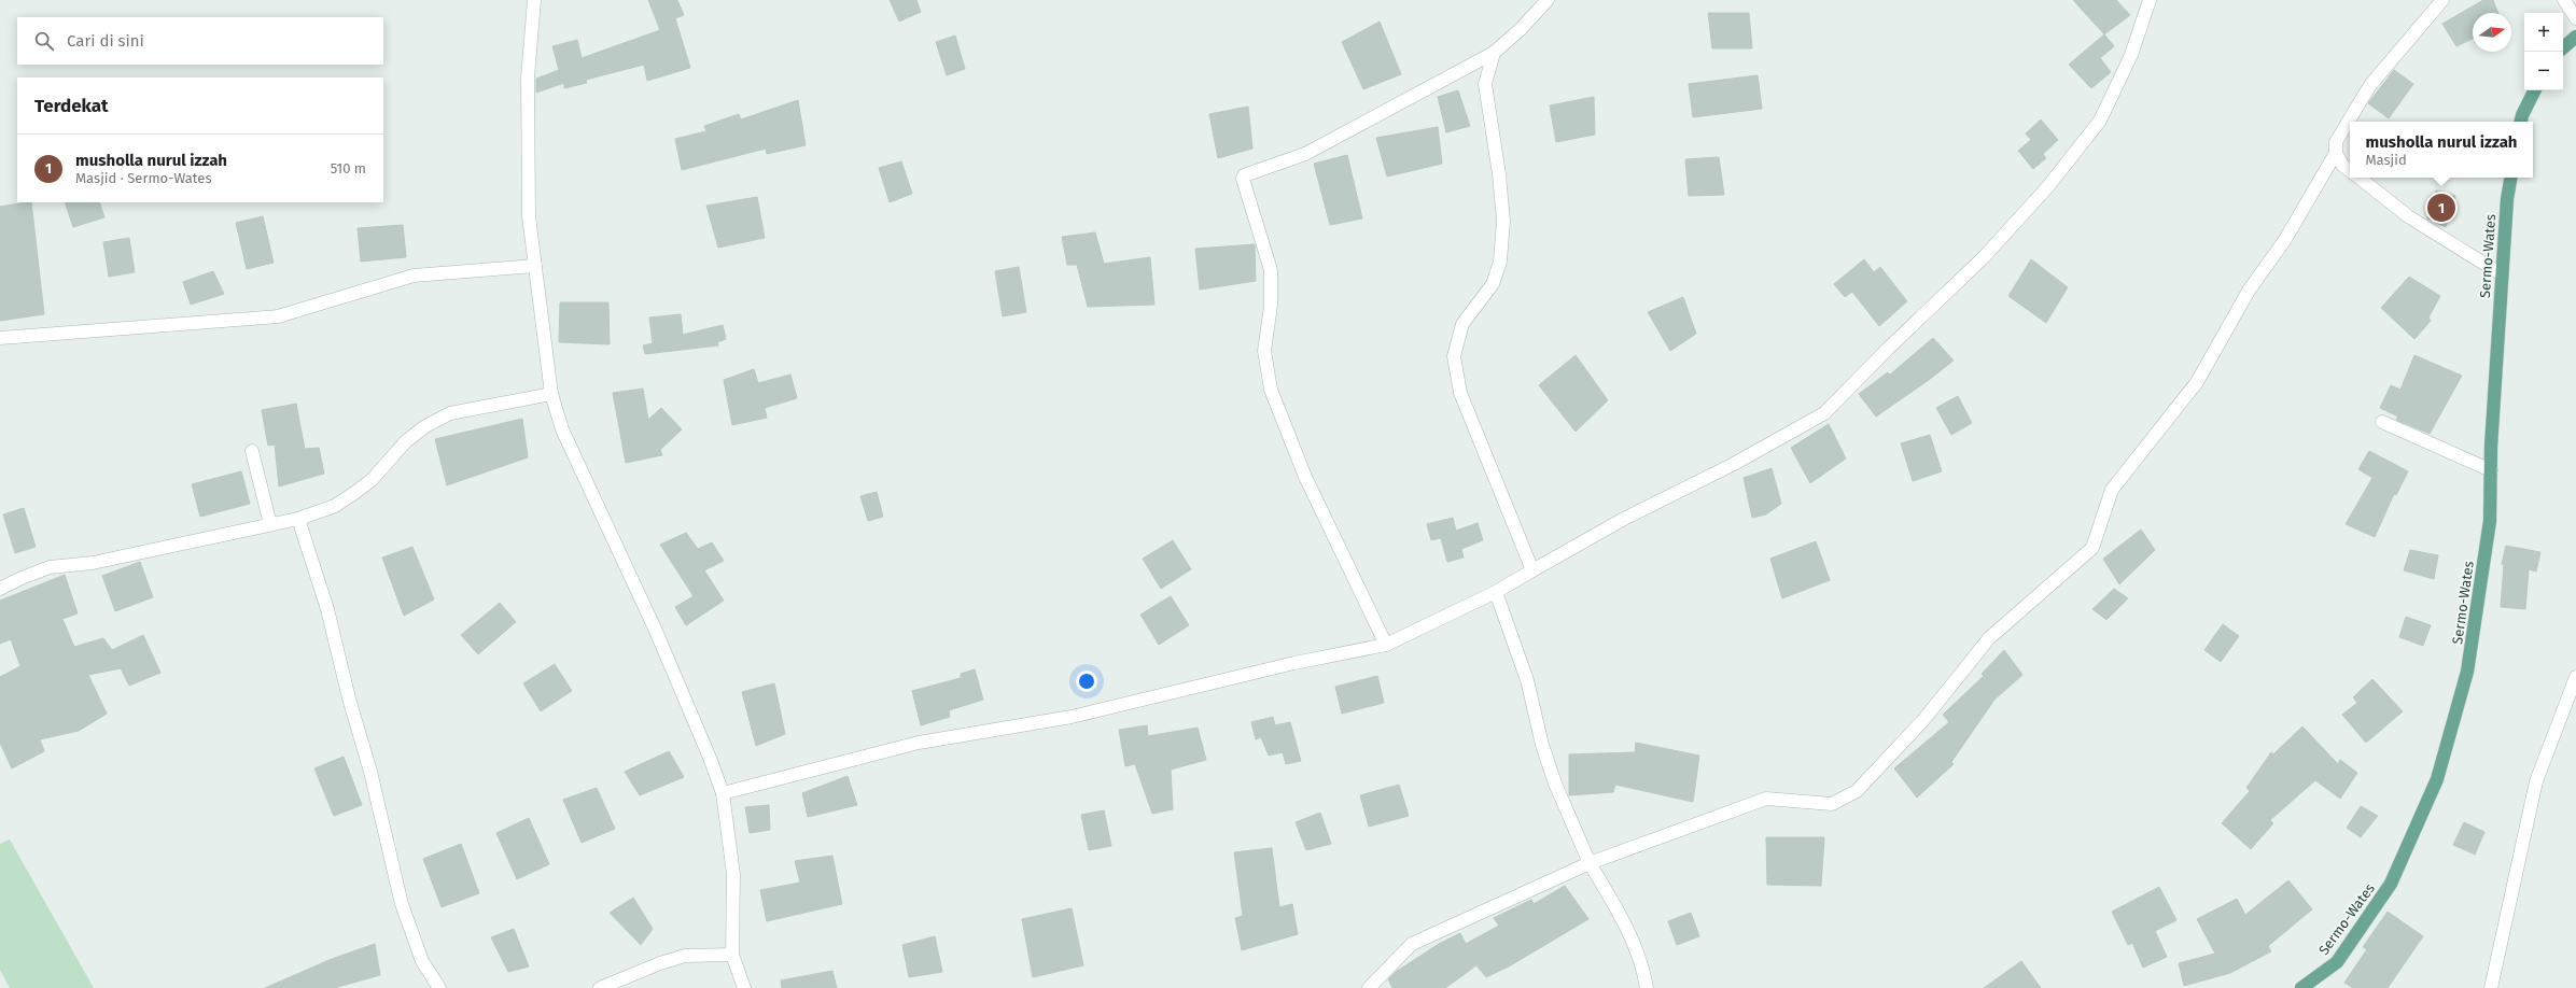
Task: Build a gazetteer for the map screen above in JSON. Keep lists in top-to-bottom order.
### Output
{
  "streets": {
    "main road": ["Sermo-Wates"]
  },
  "north": "right",
  "page": {
    "map_buttons": ["+", "−"],
    "search": "Cari di sini",
    "heading": "Terdekat",
    "popup": ["musholla nurul izzah", "Masjid"],
    "list": [
      {
        "mark": "1",
        "name": "musholla nurul izzah",
        "note": "Masjid · Sermo-Wates",
        "value": "510 m"
      }
    ],
    "pins": "1"
  }
}
